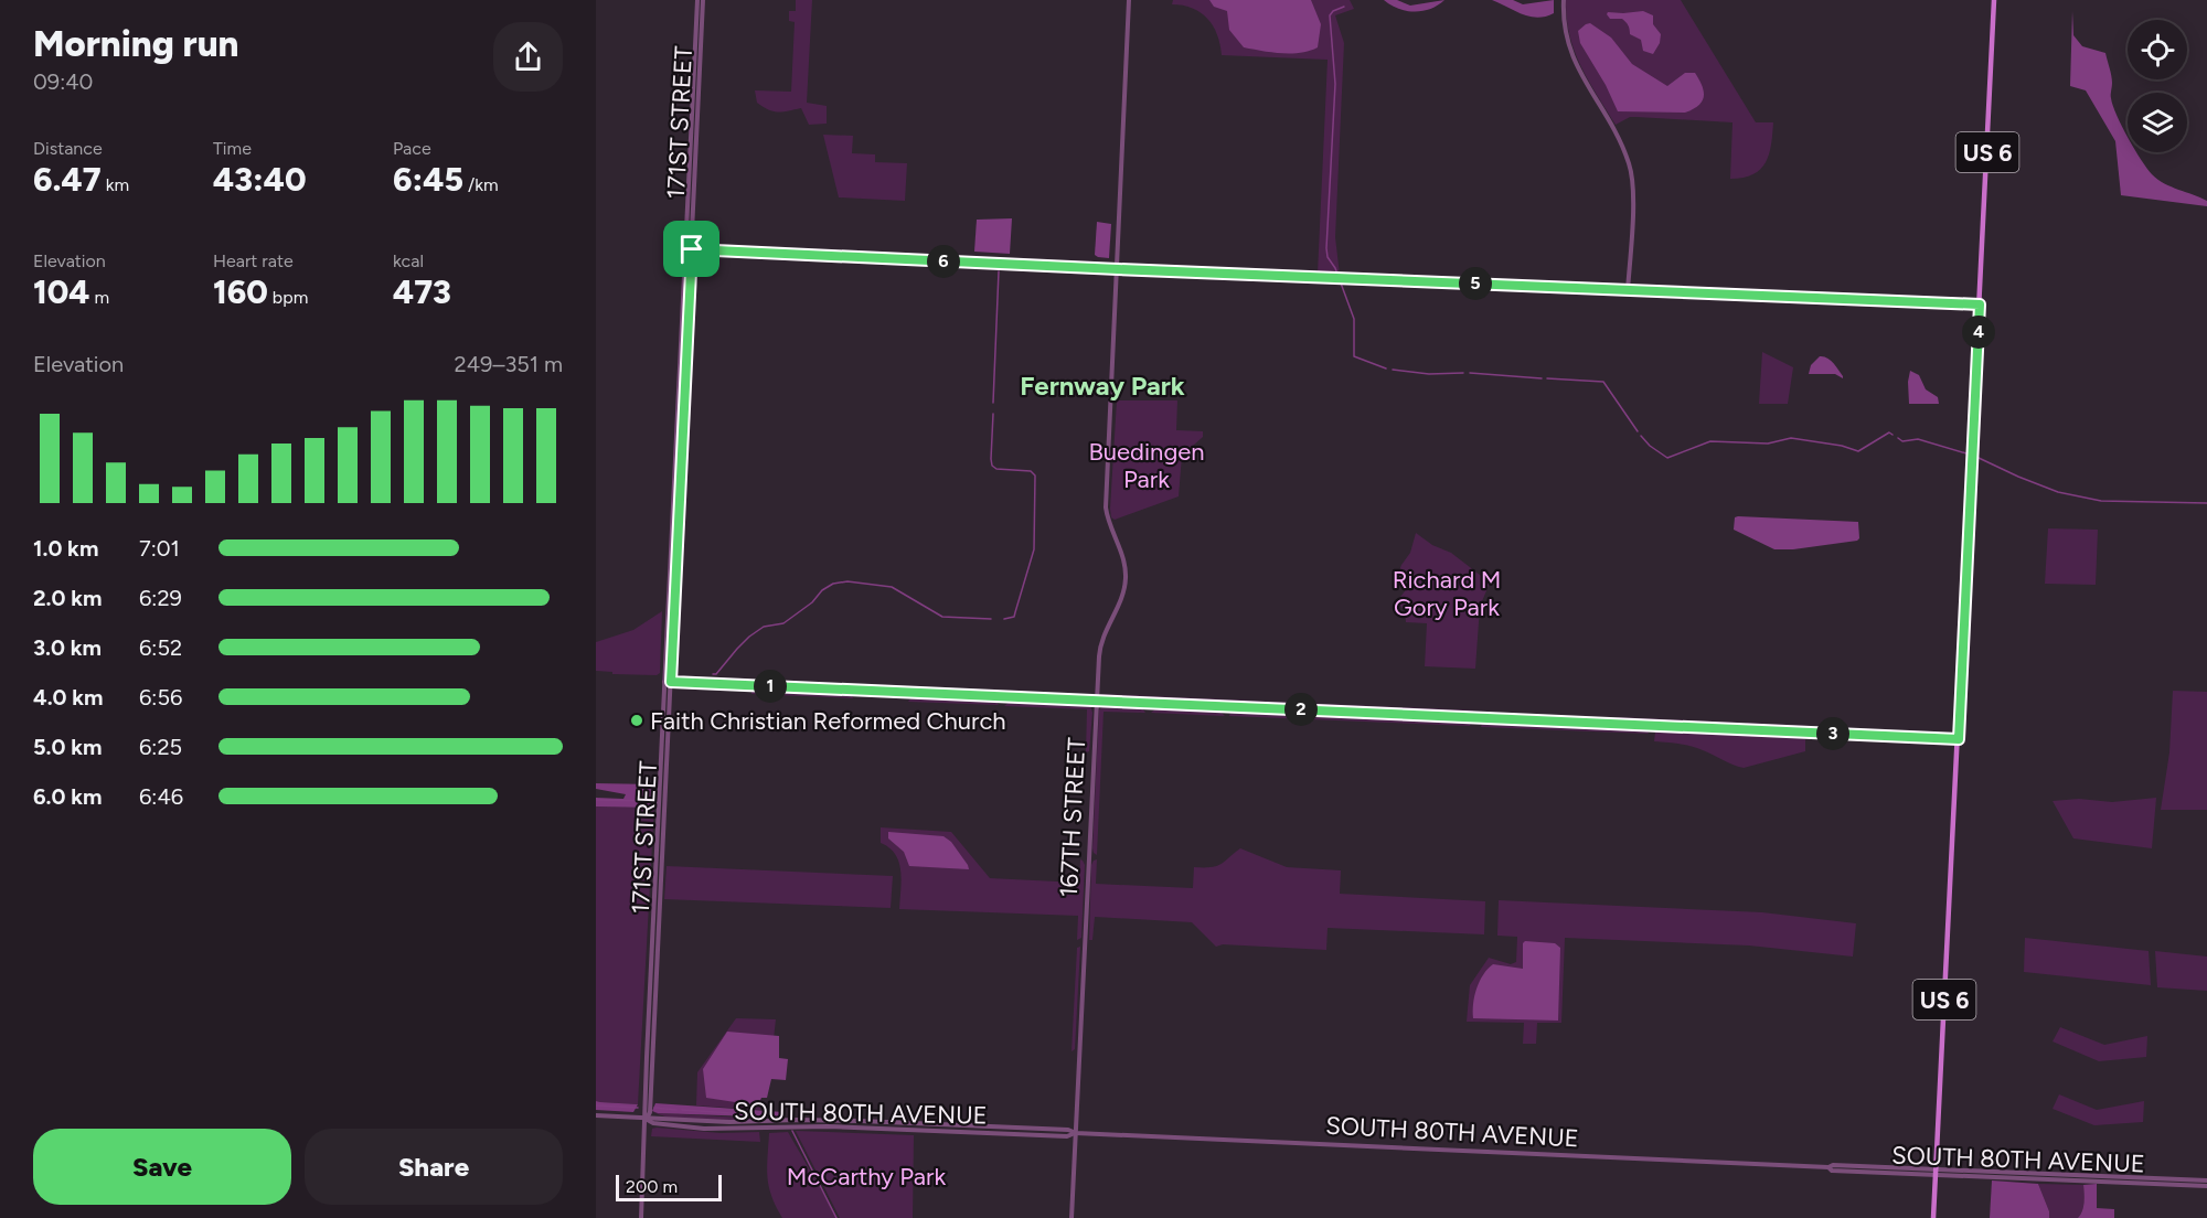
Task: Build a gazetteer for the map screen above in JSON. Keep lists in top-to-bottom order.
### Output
{
  "streets": {
    "main road": ["US 6"],
    "street": ["171ST STREET", "167TH STREET", "SOUTH 80TH AVENUE"]
  },
  "crossings": [
    ["171ST STREET", "SOUTH 80TH AVENUE"],
    ["US 6", "SOUTH 80TH AVENUE"],
    ["167TH STREET", "SOUTH 80TH AVENUE"]
  ],
  "districts": ["Fernway Park"],
  "parks": ["Buedingen Park", "Richard M Gory Park", "McCarthy Park"],
  "places": ["Faith Christian Reformed Church"],
  "scale_bar": "200 m",
  "page": {
    "heading": ["Morning run", "09:40"],
    "stats": [
      ["Distance", "6.47 km"],
      ["Time", "43:40"],
      ["Pace", "6:45 /km"],
      ["Elevation", "104 m"],
      ["Heart rate", "160 bpm"],
      ["kcal", "473"]
    ],
    "pins": [
      "6",
      "5",
      "4",
      "1",
      "2",
      "3"
    ],
    "chart": ["Elevation", "249–351 m"],
    "list": [
      {
        "name": "1.0 km",
        "note": "7:01"
      },
      {
        "name": "2.0 km",
        "note": "6:29"
      },
      {
        "name": "3.0 km",
        "note": "6:52"
      },
      {
        "name": "4.0 km",
        "note": "6:56"
      },
      {
        "name": "5.0 km",
        "note": "6:25"
      },
      {
        "name": "6.0 km",
        "note": "6:46"
      }
    ],
    "buttons": ["Save", "Share"],
    "scale": "200 m"
  }
}
